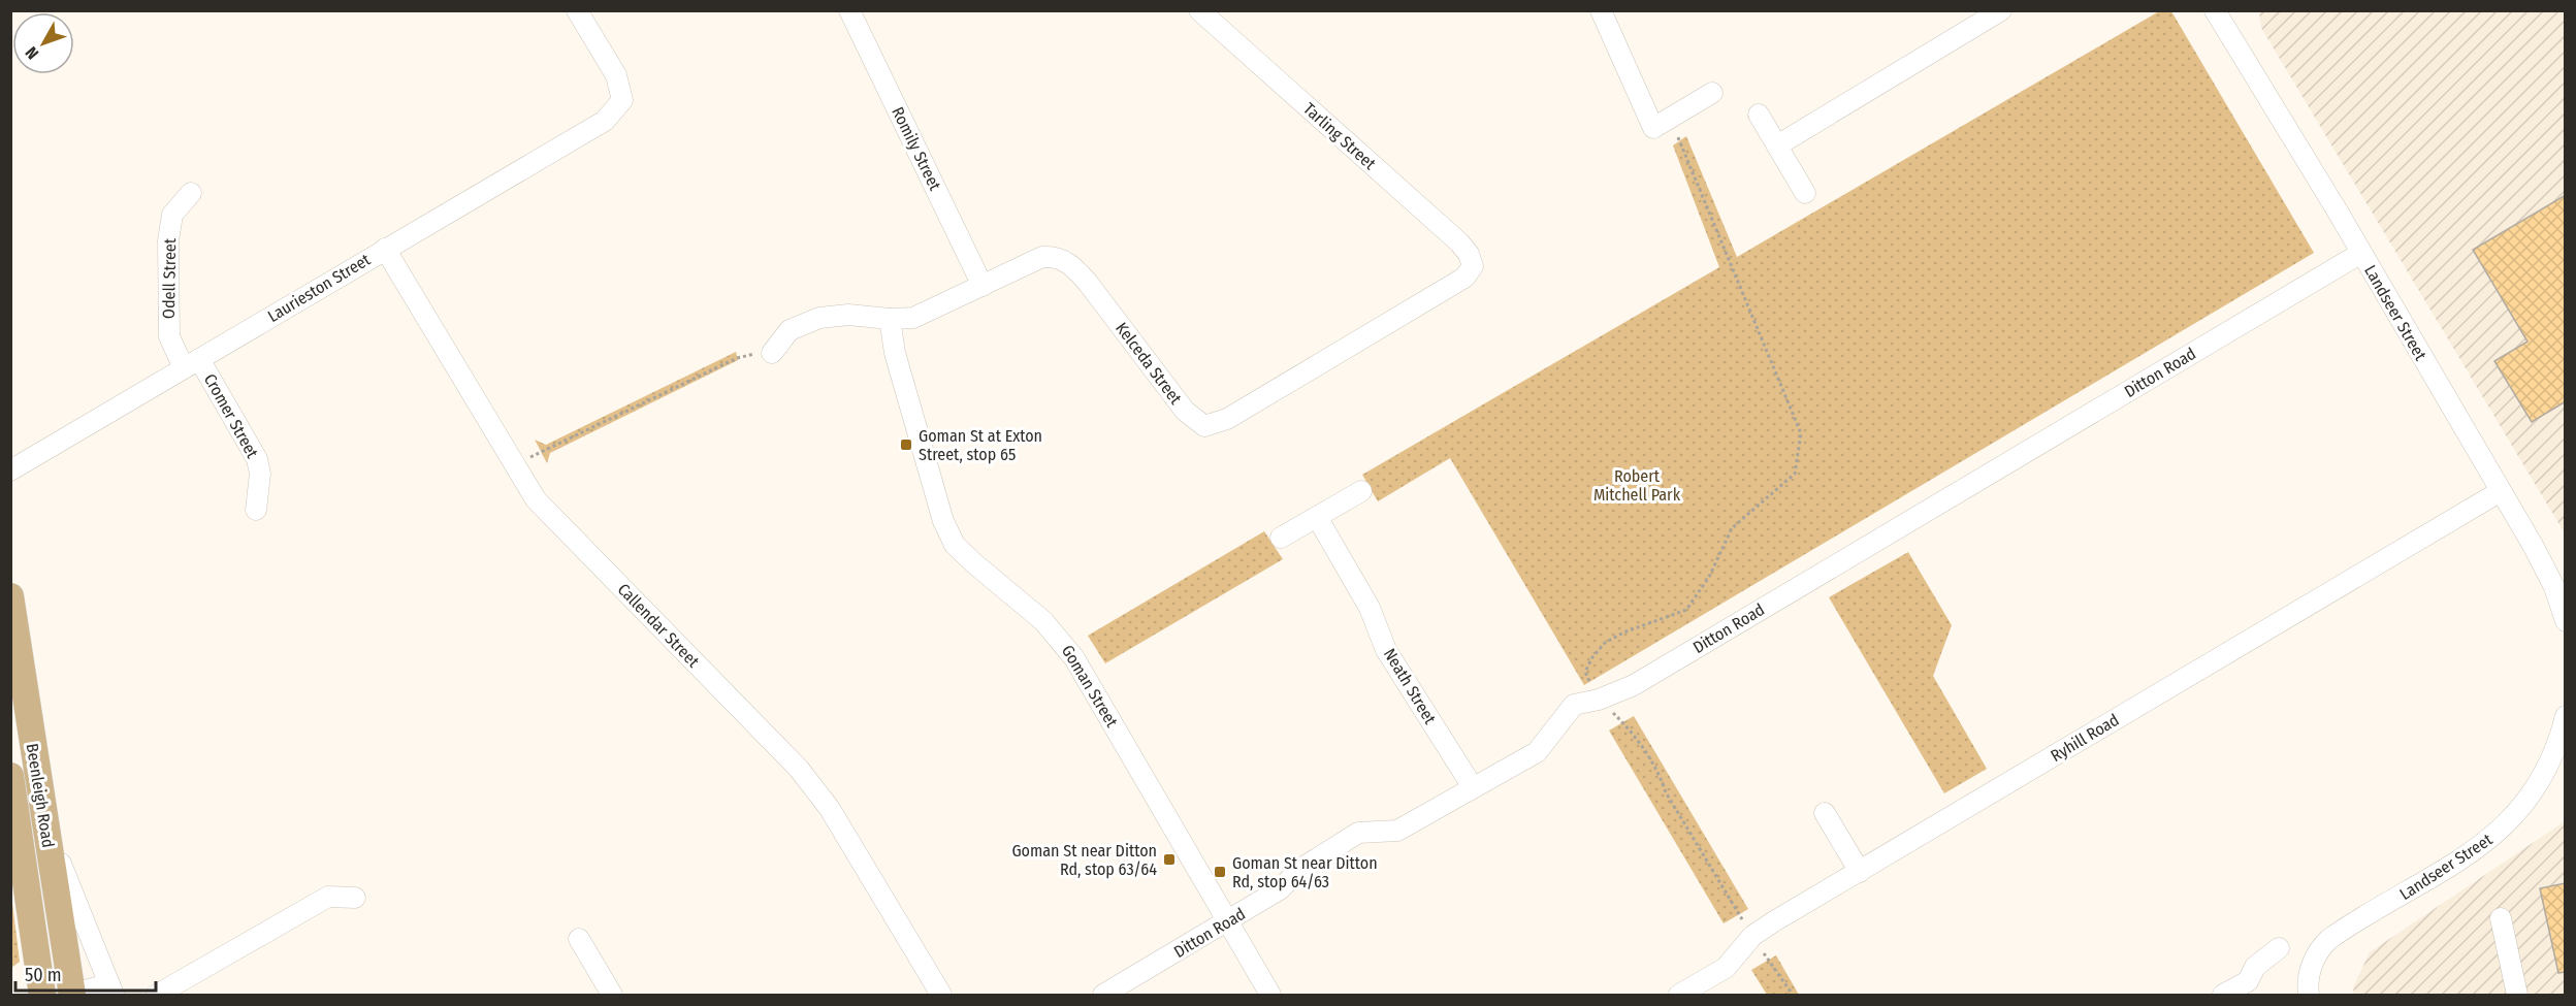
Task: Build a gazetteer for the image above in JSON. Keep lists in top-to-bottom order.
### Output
{
  "streets": {
    "main road": ["Beenleigh Road"],
    "street": [
      "Tarling Street",
      "Romily Street",
      "Odell Street",
      "Laurieston Street",
      "Landseer Street",
      "Kelceda Street",
      "Ditton Road",
      "Cromer Street",
      "Callendar Street",
      "Goman Street",
      "Neath Street",
      "Ryhill Road"
    ]
  },
  "crossings": [
    ["Tarling Street", "Kelceda Street"],
    ["Romily Street", "Kelceda Street"],
    ["Odell Street", "Laurieston Street"],
    ["Odell Street", "Cromer Street"],
    ["Laurieston Street", "Cromer Street"],
    ["Laurieston Street", "Callendar Street"],
    ["Landseer Street", "Ditton Road"],
    ["Landseer Street", "Ryhill Road"],
    ["Kelceda Street", "Goman Street"],
    ["Ditton Road", "Goman Street"],
    ["Ditton Road", "Neath Street"]
  ],
  "parks": ["Robert Mitchell Park"],
  "places": {
    "transit": ["Goman St at Exton Street, stop 65", "Goman St near Ditton Rd, stop 63/64", "Goman St near Ditton Rd, stop 64/63"]
  },
  "scale_bar": "50 m",
  "north": "bottom left"
}
